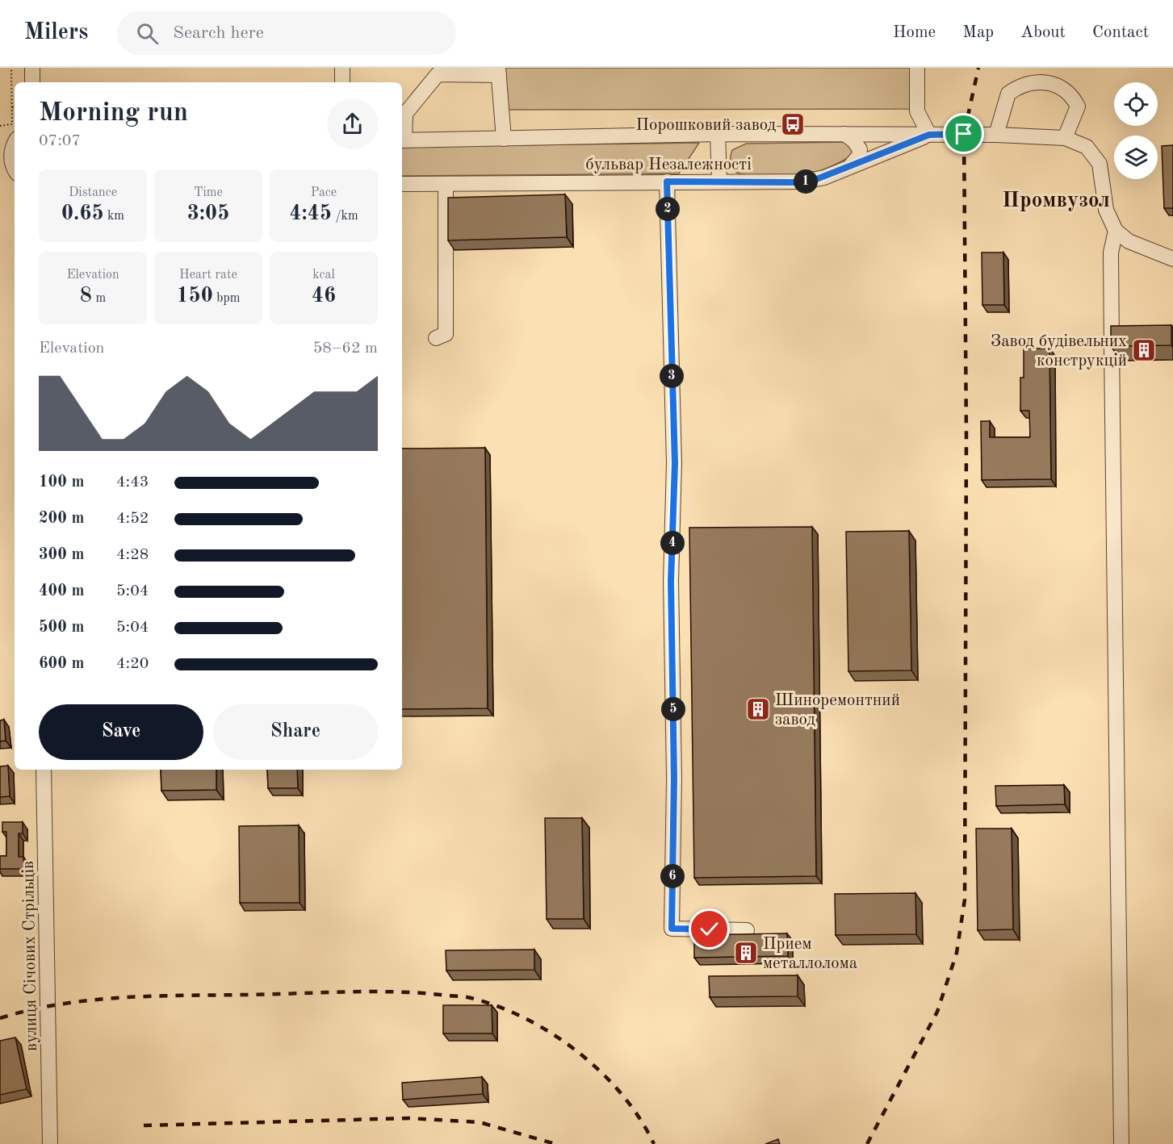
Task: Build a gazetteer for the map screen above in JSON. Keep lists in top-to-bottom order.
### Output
{
  "streets": {
    "street": ["бульвар Незалежності", "вулиця Січових Стрільців"]
  },
  "districts": ["Промвузол"],
  "places": {
    "bus stop": ["Порошковий завод"],
    "building": ["Завод будівельних конструкцій", "Шиноремонтний завод", "Прием металлолома"]
  },
  "page": {
    "header": "Milers",
    "search": "Search here",
    "nav": [
      "Home",
      "Map",
      "About",
      "Contact"
    ],
    "heading": ["Morning run", "07:07"],
    "stats": [
      ["Distance", "0.65 km"],
      ["Time", "3:05"],
      ["Pace", "4:45 /km"],
      ["Elevation", "8 m"],
      ["Heart rate", "150 bpm"],
      ["kcal", "46"]
    ],
    "pins": [
      "1",
      "2",
      "3",
      "4",
      "5",
      "6"
    ],
    "chart": ["Elevation", "58–62 m"],
    "list": [
      {
        "name": "100 m",
        "note": "4:43"
      },
      {
        "name": "200 m",
        "note": "4:52"
      },
      {
        "name": "300 m",
        "note": "4:28"
      },
      {
        "name": "400 m",
        "note": "5:04"
      },
      {
        "name": "500 m",
        "note": "5:04"
      },
      {
        "name": "600 m",
        "note": "4:20"
      }
    ],
    "buttons": ["Save", "Share"]
  }
}
